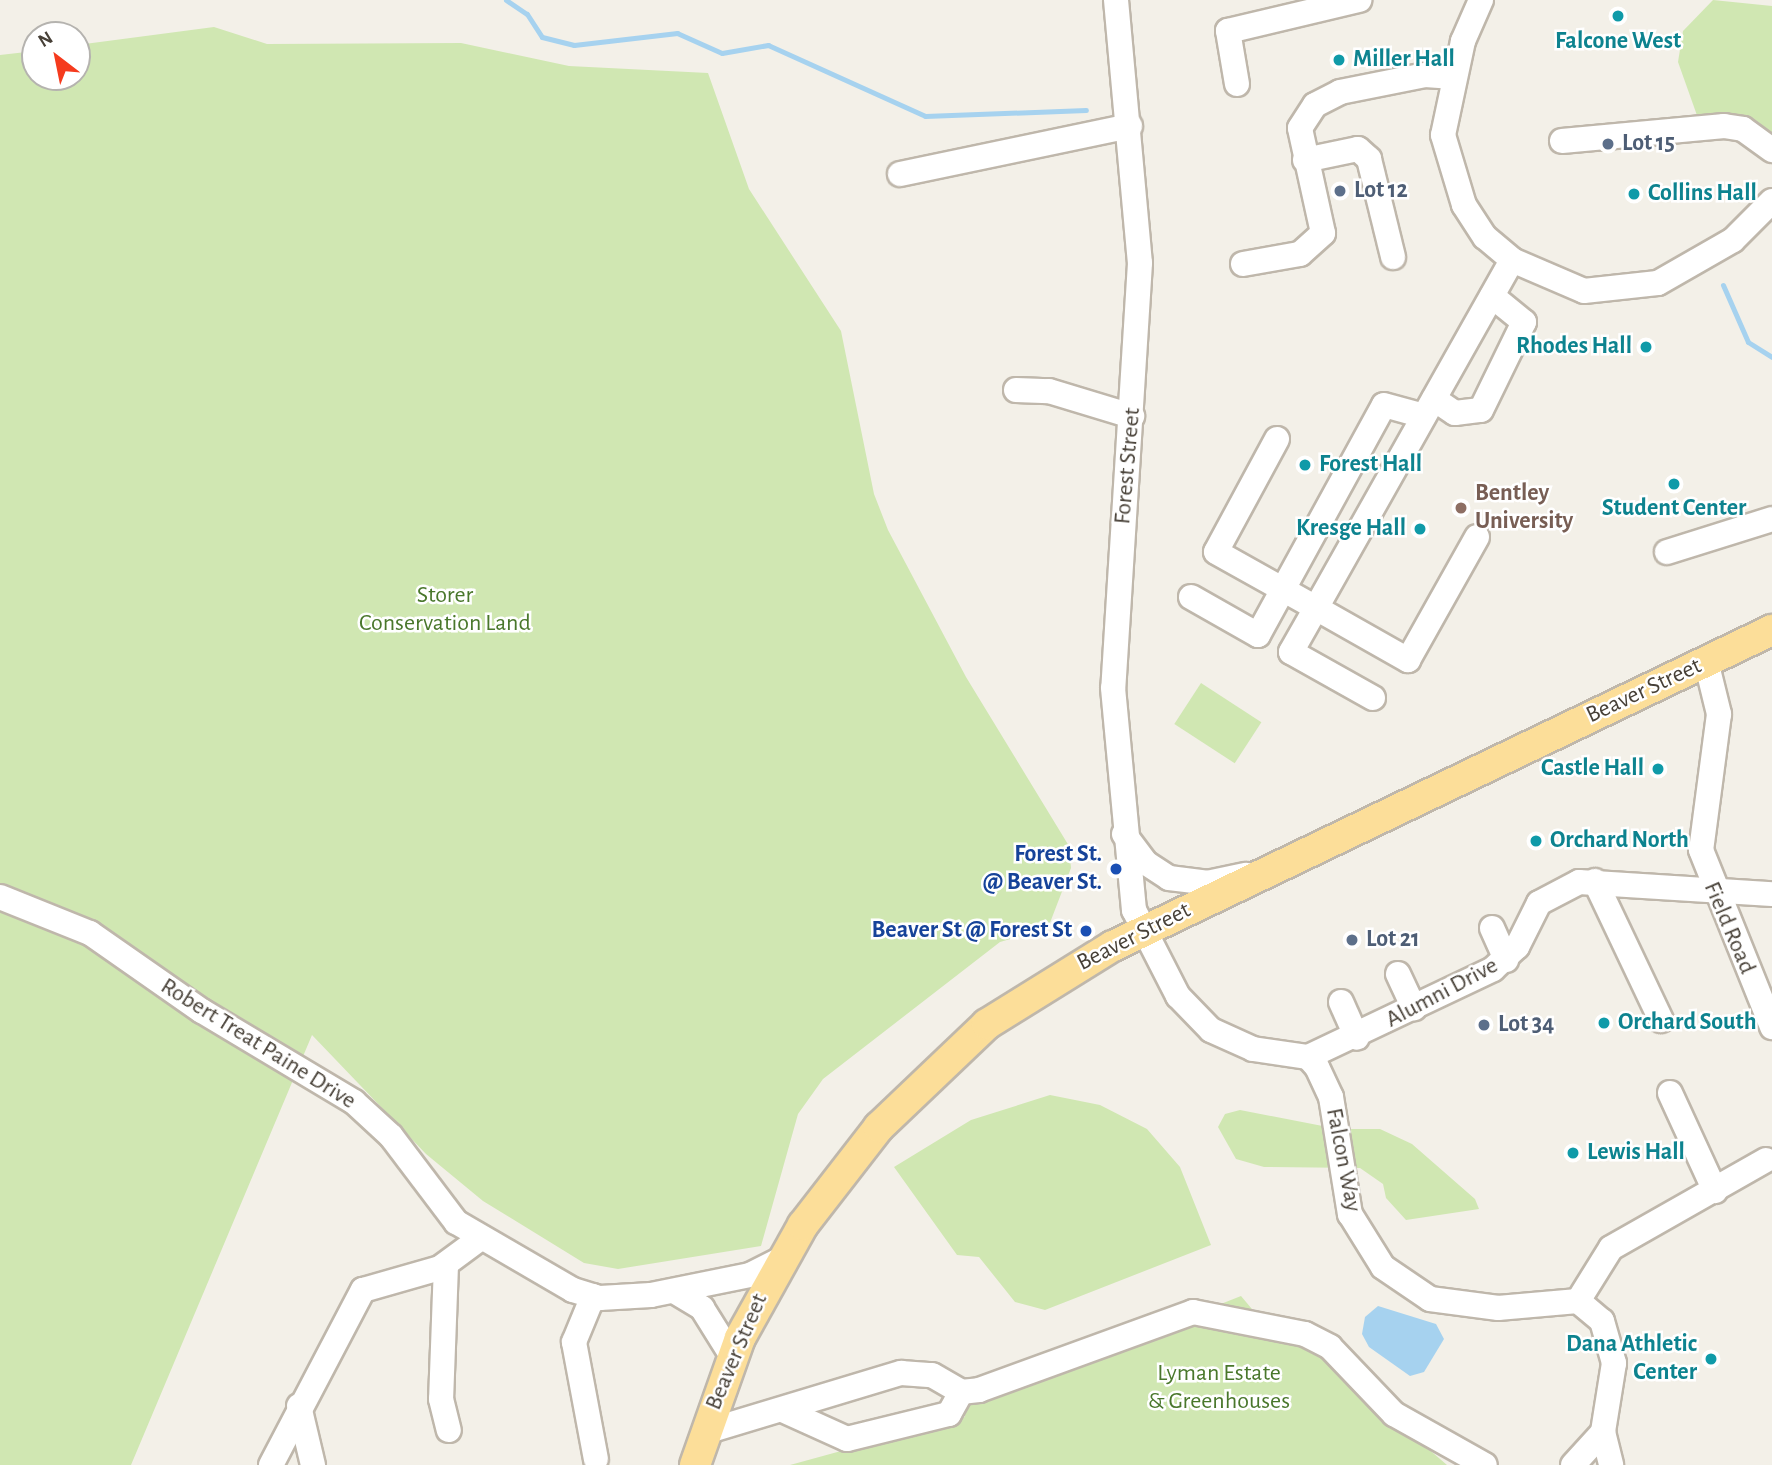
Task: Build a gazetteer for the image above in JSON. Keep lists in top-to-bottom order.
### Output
{
  "streets": {
    "main road": ["Beaver Street"],
    "street": [
      "Forest Street",
      "Field Road",
      "Alumni Drive",
      "Robert Treat Paine Drive",
      "Falcon Way"
    ]
  },
  "crossings": [
    ["Forest Street", "Beaver Street"],
    ["Beaver Street", "Field Road"],
    ["Beaver Street", "Robert Treat Paine Drive"],
    ["Field Road", "Alumni Drive"],
    ["Alumni Drive", "Falcon Way"]
  ],
  "parks": ["Storer Conservation Land", "Lyman Estate & Greenhouses"],
  "places": [
    "Falcone West",
    "Miller Hall",
    "Lot 15",
    "Lot 12",
    "Collins Hall",
    "Rhodes Hall",
    "Forest Hall",
    "Student Center",
    "Bentley University",
    "Kresge Hall",
    "Castle Hall",
    "Orchard North",
    "Forest St. @ Beaver St.",
    "Beaver St @ Forest St",
    "Lot 21",
    "Orchard South",
    "Lot 34",
    "Lewis Hall",
    "Dana Athletic Center"
  ],
  "north": "top left"
}
